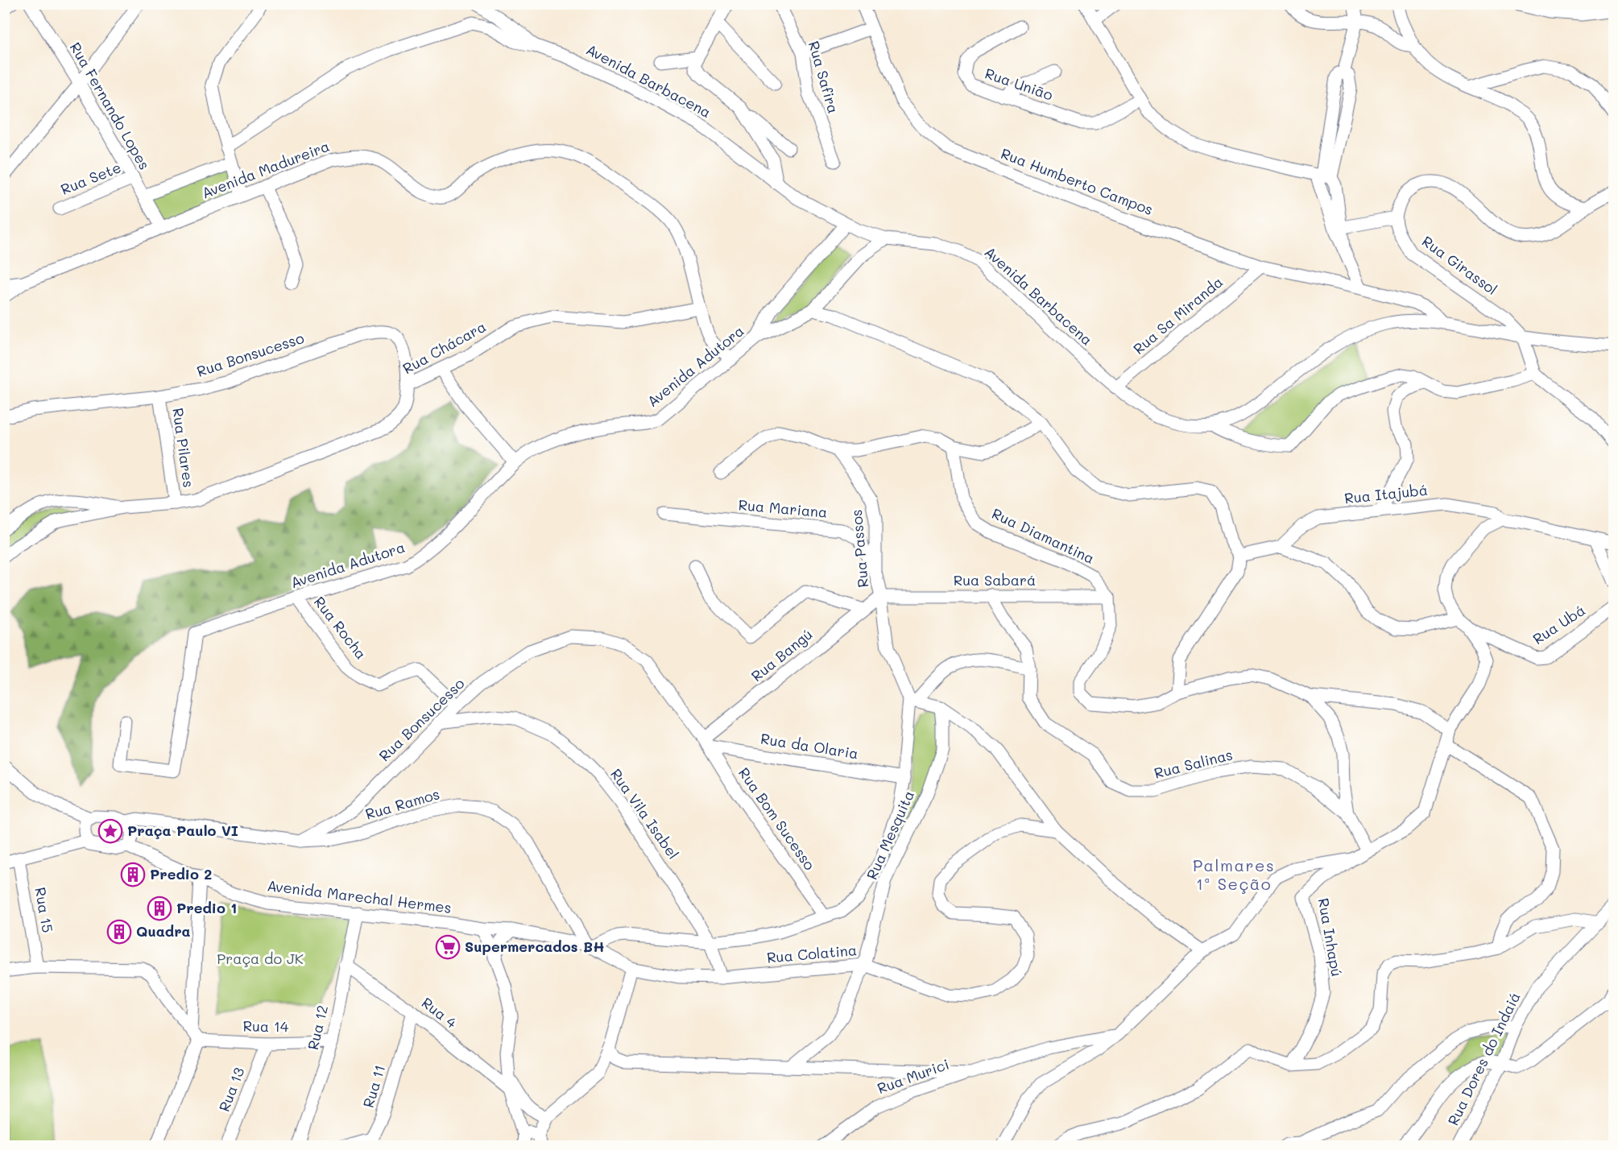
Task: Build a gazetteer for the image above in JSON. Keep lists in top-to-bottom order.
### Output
{
  "streets": {
    "street": [
      "Rua Safira",
      "Avenida Barbacena",
      "Rua União",
      "Rua Fernando Lopes",
      "Avenida Madureira",
      "Rua Sete",
      "Rua Humberto Campos",
      "Rua Girassol",
      "Rua Sa Miranda",
      "Rua Chácara",
      "Rua Bonsucesso",
      "Avenida Adutora",
      "Rua Pilares",
      "Rua Itajubá",
      "Rua Mariana",
      "Rua Diamantina",
      "Rua Passos",
      "Rua Sabará",
      "Rua Ubá",
      "Rua Rocha",
      "Rua Bangú",
      "Rua da Olaria",
      "Rua Salinas",
      "Rua Ramos",
      "Rua Vila Isabel",
      "Rua Bom Sucesso",
      "Rua Mesquita",
      "Avenida Marechal Hermes",
      "Rua 15",
      "Rua Inhapú",
      "Rua Colatina",
      "Rua 4",
      "Rua 14",
      "Rua 12",
      "Rua Dores do Indaiá",
      "Rua Murici",
      "Rua 11",
      "Rua 13"
    ]
  },
  "crossings": [
    ["Avenida Barbacena", "Rua Humberto Campos"],
    ["Avenida Barbacena", "Rua Girassol"],
    ["Avenida Barbacena", "Rua Sa Miranda"],
    ["Rua Fernando Lopes", "Avenida Madureira"],
    ["Rua Fernando Lopes", "Rua Sete"],
    ["Avenida Madureira", "Rua Chácara"],
    ["Avenida Madureira", "Avenida Adutora"],
    ["Rua Humberto Campos", "Rua Sa Miranda"],
    ["Rua Chácara", "Rua Bonsucesso"],
    ["Rua Chácara", "Rua Pilares"],
    ["Rua Bonsucesso", "Rua Pilares"],
    ["Rua Bonsucesso", "Rua Rocha"],
    ["Rua Bonsucesso", "Rua Bangú"],
    ["Rua Bonsucesso", "Rua da Olaria"],
    ["Rua Bonsucesso", "Rua Ramos"],
    ["Rua Bonsucesso", "Rua Vila Isabel"],
    ["Rua Bonsucesso", "Rua Bom Sucesso"],
    ["Avenida Adutora", "Rua Rocha"],
    ["Rua Mariana", "Rua Passos"],
    ["Rua Diamantina", "Rua Sabará"],
    ["Rua Passos", "Rua Sabará"],
    ["Rua Passos", "Rua Bangú"],
    ["Rua Sabará", "Rua Bangú"],
    ["Rua Sabará", "Rua Salinas"],
    ["Rua Bangú", "Rua da Olaria"],
    ["Rua Bangú", "Rua Bom Sucesso"],
    ["Rua da Olaria", "Rua Bom Sucesso"],
    ["Rua Ramos", "Avenida Marechal Hermes"],
    ["Rua Ramos", "Rua Colatina"],
    ["Rua Vila Isabel", "Rua Colatina"],
    ["Rua Mesquita", "Rua Colatina"],
    ["Avenida Marechal Hermes", "Rua Colatina"],
    ["Avenida Marechal Hermes", "Rua 12"],
    ["Rua 4", "Rua 12"],
    ["Rua 4", "Rua 11"],
    ["Rua 14", "Rua 12"],
    ["Rua 14", "Rua 13"]
  ],
  "districts": ["Palmares 1ª Seção"],
  "parks": ["Praça do JK"],
  "places": {
    "place": ["Praça Paulo VI"],
    "building": ["Predio 2", "Predio 1", "Quadra"],
    "supermarket": ["Supermercados BH"]
  }
}
